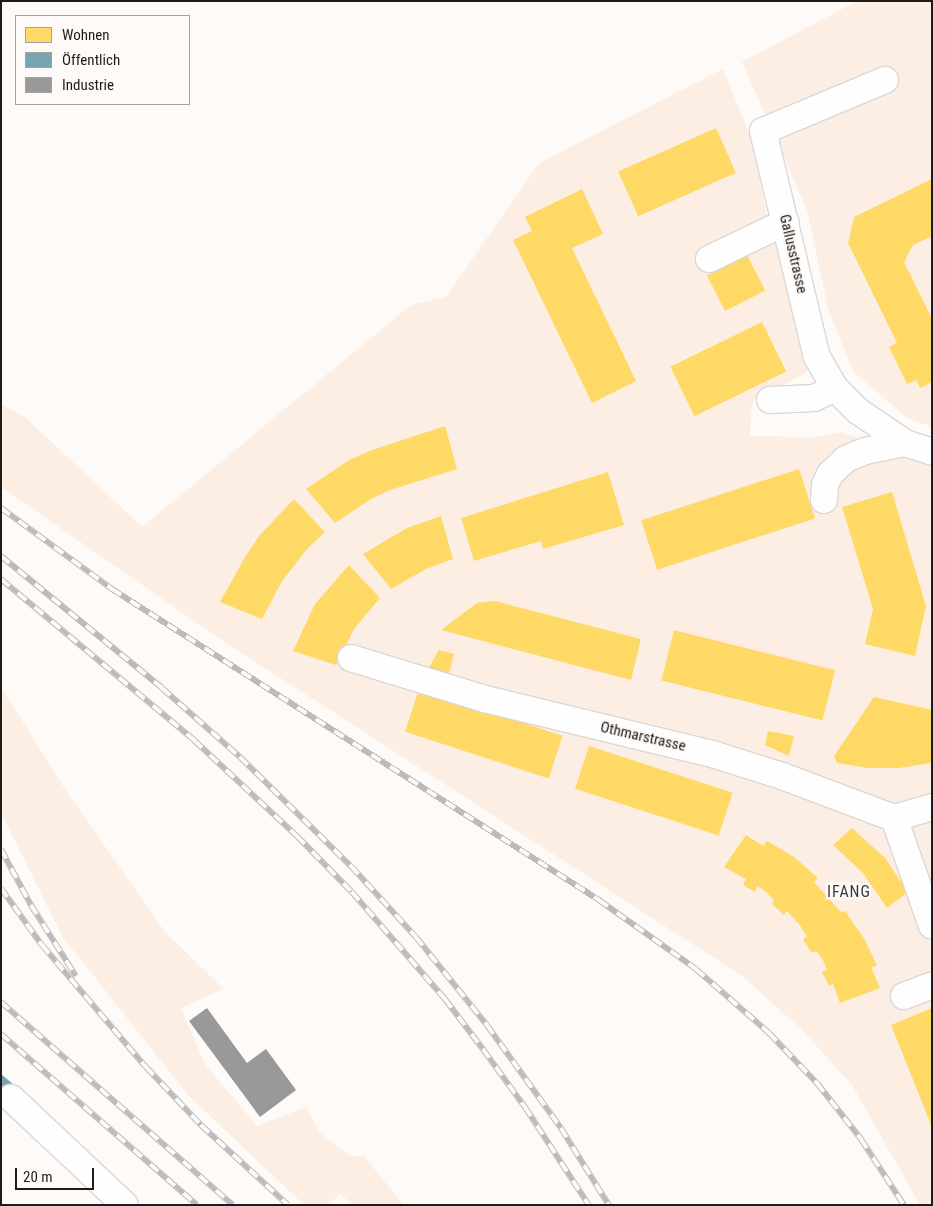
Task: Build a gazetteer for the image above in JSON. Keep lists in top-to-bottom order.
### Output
{
  "streets": {
    "street": ["Gallusstrasse", "Othmarstrasse"]
  },
  "districts": ["IFANG"],
  "legend": ["Wohnen", "Öffentlich", "Industrie"],
  "scale_bar": "20 m"
}
